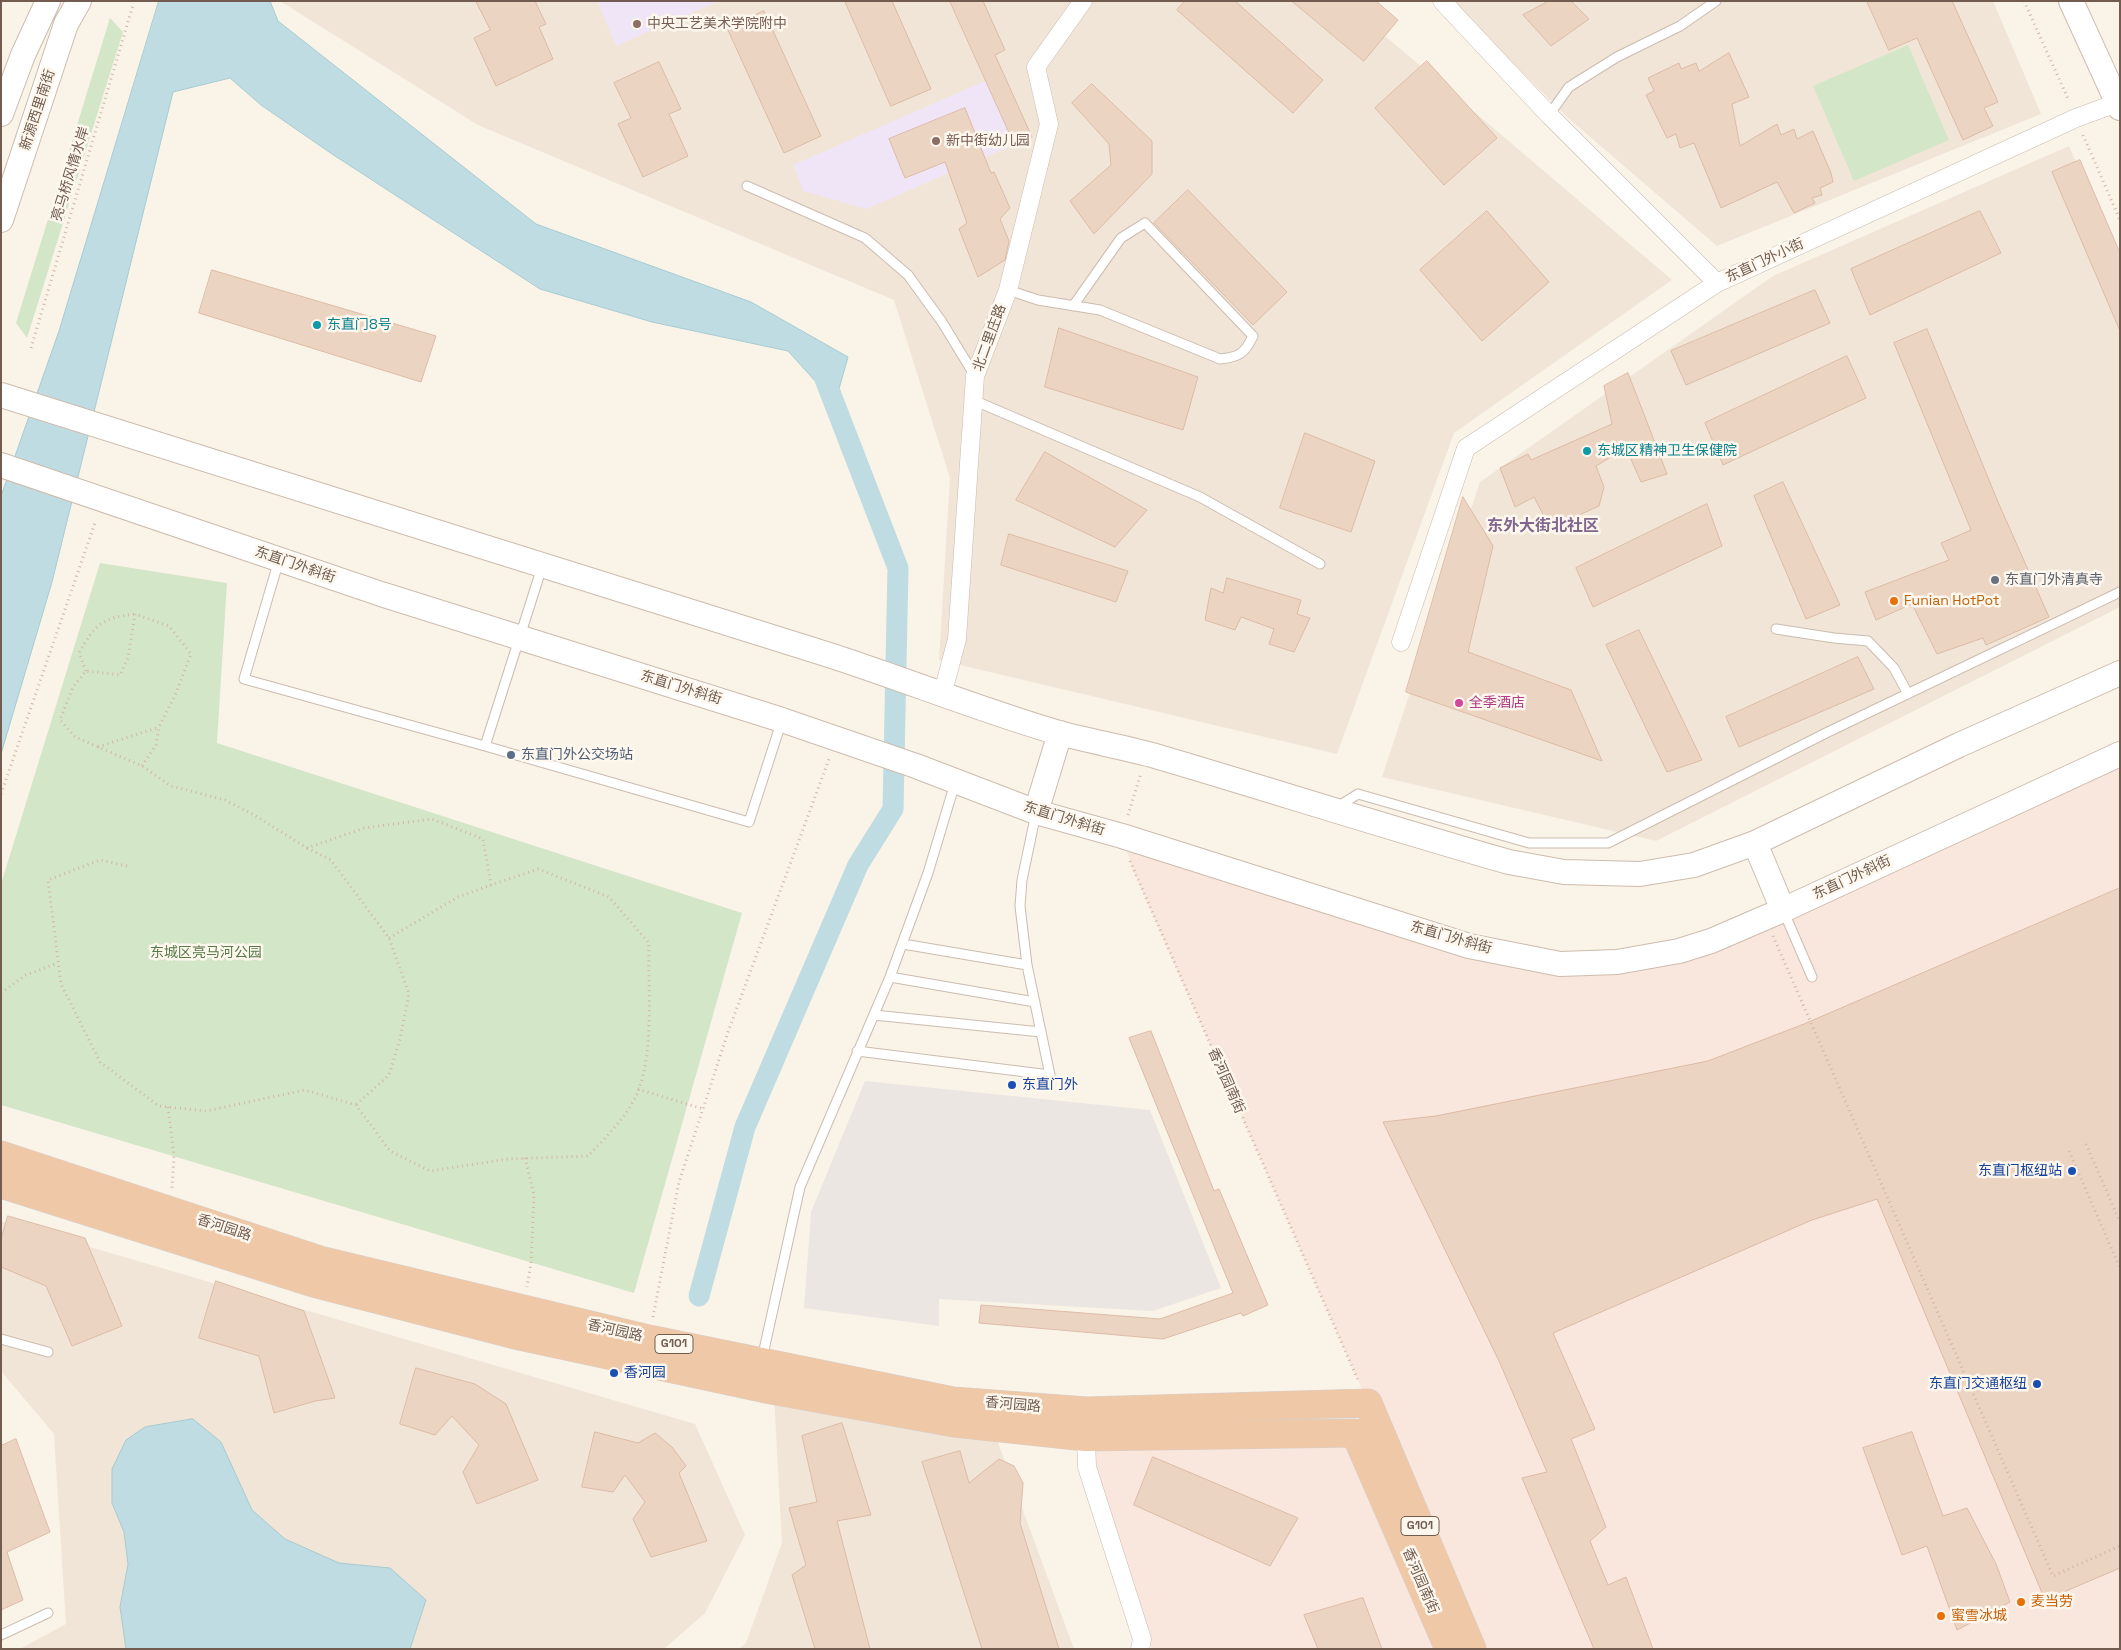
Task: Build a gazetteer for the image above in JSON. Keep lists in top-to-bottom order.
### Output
{
  "streets": {
    "highway": ["香河园南街", "香河园路", "G101"],
    "main road": ["新源西里南街", "东直门外斜街"],
    "street": ["东直门外小街", "北二里庄路"],
    "path": ["亮马桥风情水岸"]
  },
  "crossings": [
    ["东直门外斜街", "香河园南街"],
    ["香河园南街", "香河园路"]
  ],
  "districts": ["东外大街北社区"],
  "parks": ["东城区亮马河公园"],
  "places": [
    "中央工艺美术学院附中",
    "新中街幼儿园",
    "东直门8号",
    "东城区精神卫生保健院",
    "东直门外清真寺",
    "Funian HotPot",
    "全季酒店",
    "东直门外公交场站",
    "东直门外",
    "东直门枢纽站",
    "香河园",
    "东直门交通枢纽",
    "麦当劳",
    "蜜雪冰城"
  ]
}
